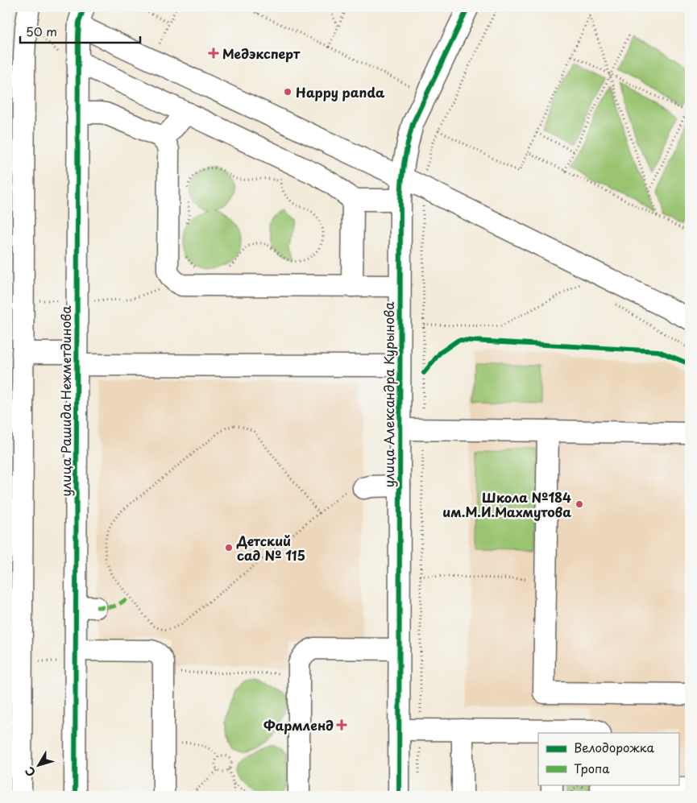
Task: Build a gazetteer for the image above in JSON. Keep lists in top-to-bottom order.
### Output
{
  "streets": {
    "street": ["улица Александра Курынова", "улица Рашида Нежметдинова"]
  },
  "places": {
    "health": ["Медэксперт", "Фармленд"],
    "other": ["Happy panda", "Школа №184 им.М.И.Махмутова", "Детский сад № 115"]
  },
  "legend": ["Велодорожка", "Тропа"],
  "scale_bar": "50 m",
  "north": "bottom left"
}
